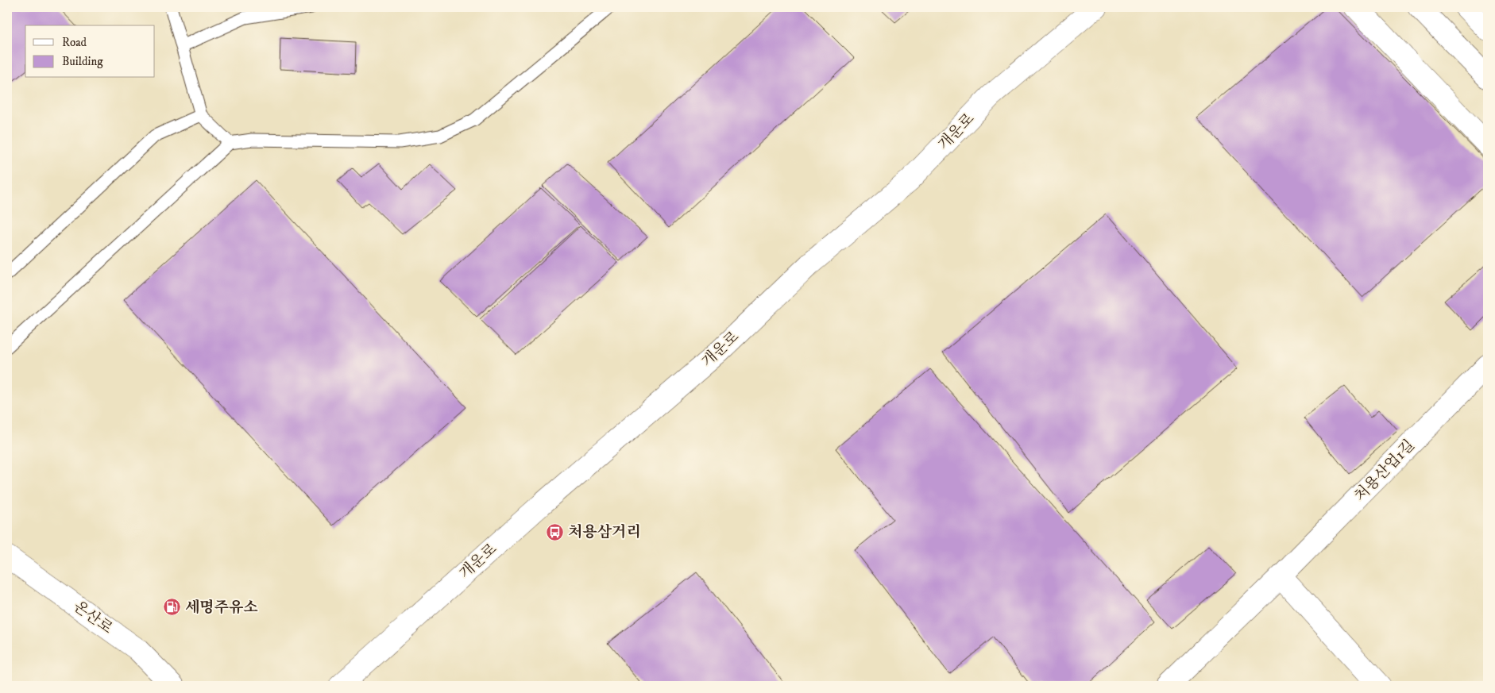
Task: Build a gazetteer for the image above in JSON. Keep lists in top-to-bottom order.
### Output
{
  "streets": {
    "main road": ["개운로", "처용산업1길", "온산로"]
  },
  "places": {
    "bus stop": ["처용삼거리"],
    "fuel station": ["세명주유소"]
  },
  "legend": ["Road", "Building"]
}
